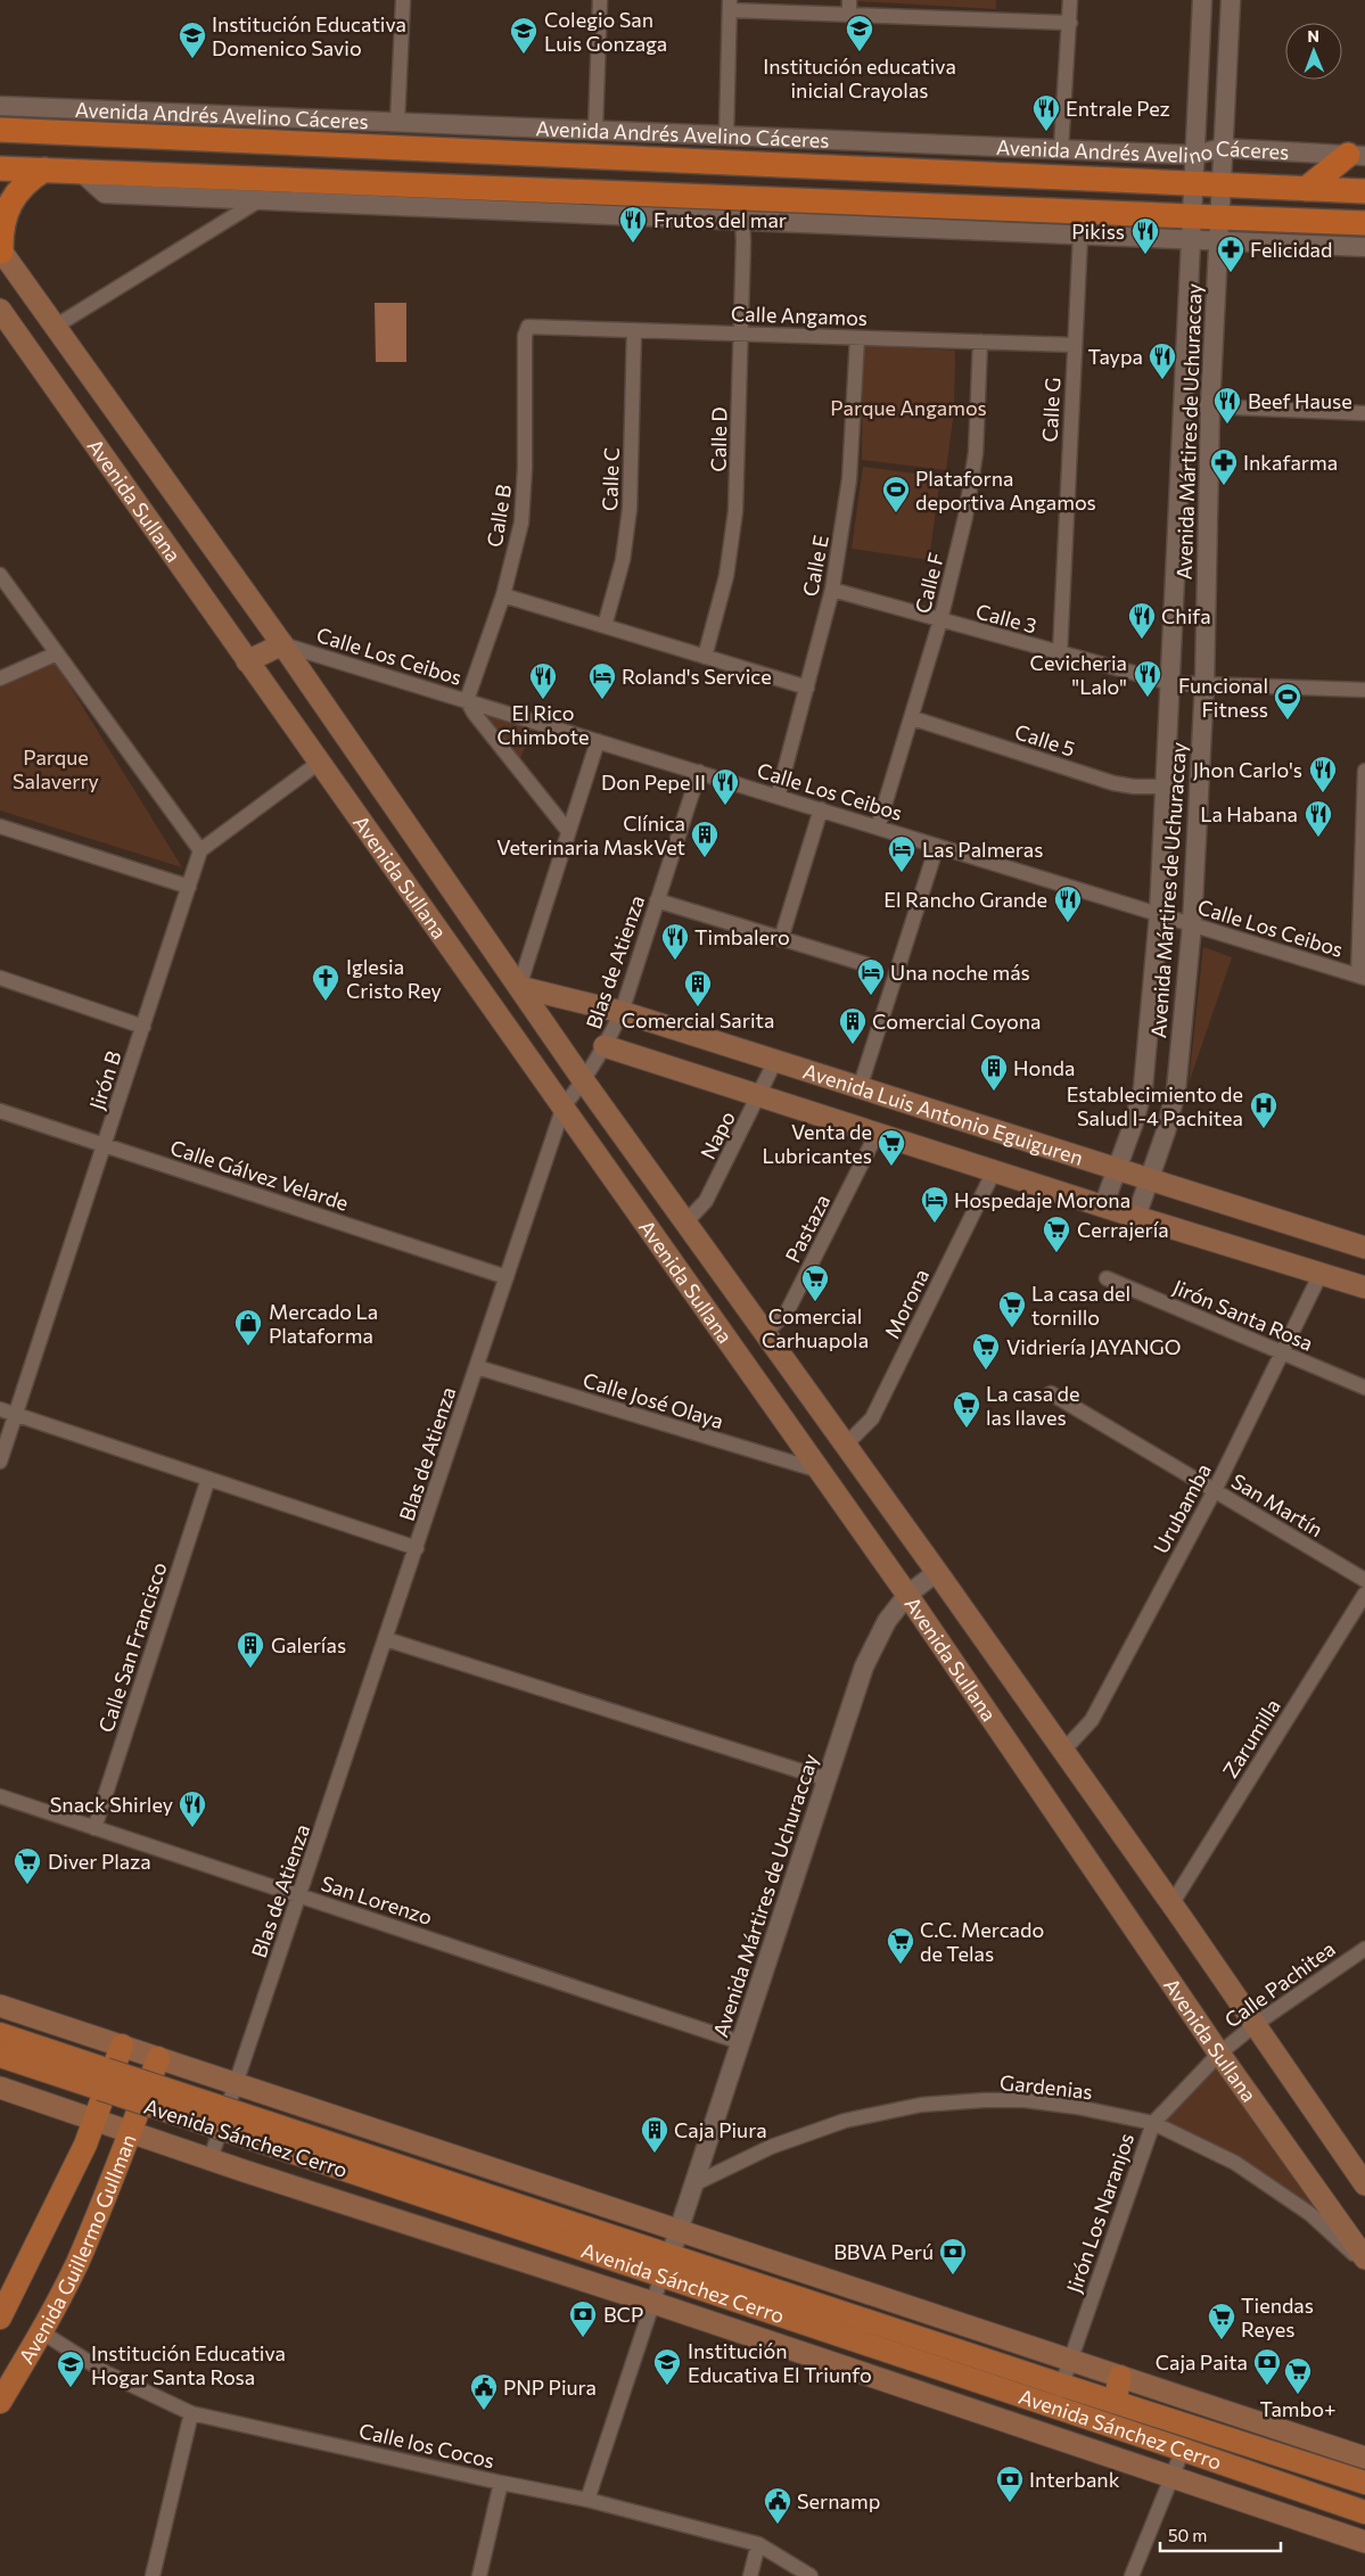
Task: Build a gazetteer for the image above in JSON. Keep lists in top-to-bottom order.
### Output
{
  "streets": {
    "highway": ["Avenida Andrés Avelino Cáceres"],
    "main road": [
      "Avenida Sullana",
      "Avenida Luis Antonio Eguiguren",
      "Avenida Sánchez Cerro",
      "Avenida Guillermo Gullman"
    ],
    "street": [
      "Calle Angamos",
      "Calle G",
      "Avenida Mártires de Uchuraccay",
      "Calle D",
      "Calle C",
      "Calle B",
      "Calle E",
      "Calle F",
      "Calle 3",
      "Calle Los Ceibos",
      "Calle 5",
      "Blas de Atienza",
      "Jirón B",
      "Napo",
      "Calle Gálvez Velarde",
      "Pastaza",
      "Morona",
      "Jirón Santa Rosa",
      "Calle José Olaya",
      "San Martín",
      "Urubamba",
      "Calle San Francisco",
      "Zarumilla",
      "San Lorenzo",
      "Calle Pachitea",
      "Gardenias",
      "Jirón Los Naranjos",
      "Calle los Cocos"
    ]
  },
  "crossings": [
    ["Avenida Andrés Avelino Cáceres", "Avenida Mártires de Uchuraccay"],
    ["Calle Angamos", "Calle G"],
    ["Calle Angamos", "Calle D"],
    ["Calle Angamos", "Calle C"],
    ["Calle Angamos", "Calle B"],
    ["Calle Angamos", "Calle E"],
    ["Calle Angamos", "Calle F"],
    ["Calle G", "Calle 3"],
    ["Avenida Mártires de Uchuraccay", "Avenida Sullana"],
    ["Avenida Mártires de Uchuraccay", "Calle 3"],
    ["Avenida Mártires de Uchuraccay", "Calle Los Ceibos"],
    ["Avenida Mártires de Uchuraccay", "Calle 5"],
    ["Avenida Mártires de Uchuraccay", "Avenida Luis Antonio Eguiguren"],
    ["Avenida Mártires de Uchuraccay", "San Lorenzo"],
    ["Avenida Mártires de Uchuraccay", "Gardenias"],
    ["Avenida Mártires de Uchuraccay", "Avenida Sánchez Cerro"],
    ["Avenida Sullana", "Calle Los Ceibos"],
    ["Avenida Sullana", "Blas de Atienza"],
    ["Avenida Sullana", "Avenida Luis Antonio Eguiguren"],
    ["Avenida Sullana", "Napo"],
    ["Avenida Sullana", "Pastaza"],
    ["Avenida Sullana", "Morona"],
    ["Avenida Sullana", "Calle José Olaya"],
    ["Avenida Sullana", "Urubamba"],
    ["Avenida Sullana", "Zarumilla"],
    ["Avenida Sullana", "Calle Pachitea"],
    ["Avenida Sullana", "Jirón Los Naranjos"],
    ["Calle B", "Calle Los Ceibos"],
    ["Calle E", "Calle 3"],
    ["Calle E", "Calle Los Ceibos"],
    ["Calle F", "Calle 3"],
    ["Calle F", "Calle Los Ceibos"],
    ["Calle F", "Calle 5"],
    ["Calle Los Ceibos", "Blas de Atienza"],
    ["Blas de Atienza", "Avenida Luis Antonio Eguiguren"],
    ["Blas de Atienza", "Calle Gálvez Velarde"],
    ["Blas de Atienza", "Calle José Olaya"],
    ["Blas de Atienza", "San Lorenzo"],
    ["Blas de Atienza", "Avenida Sánchez Cerro"],
    ["Jirón B", "Calle Gálvez Velarde"],
    ["Avenida Luis Antonio Eguiguren", "Napo"],
    ["Avenida Luis Antonio Eguiguren", "Pastaza"],
    ["Avenida Luis Antonio Eguiguren", "Morona"],
    ["Avenida Luis Antonio Eguiguren", "Urubamba"],
    ["Jirón Santa Rosa", "Urubamba"],
    ["San Martín", "Urubamba"],
    ["Calle San Francisco", "San Lorenzo"],
    ["Calle Pachitea", "Jirón Los Naranjos"],
    ["Gardenias", "Jirón Los Naranjos"],
    ["Avenida Sánchez Cerro", "Jirón Los Naranjos"],
    ["Avenida Sánchez Cerro", "Avenida Guillermo Gullman"],
    ["Avenida Guillermo Gullman", "Calle los Cocos"]
  ],
  "parks": ["Parque Angamos", "Parque Salaverry"],
  "places": {
    "school or university": [
      "Institución educativa inicial Crayolas",
      "Colegio San Luis Gonzaga",
      "Institución Educativa Domenico Savio",
      "Institución Educativa El Triunfo",
      "Institución Educativa Hogar Santa Rosa"
    ],
    "restaurant": [
      "Entrale Pez",
      "Frutos del mar",
      "Pikiss",
      "Taypa",
      "Beef Hause",
      "Chifa",
      "Cevicheria \"Lalo\"",
      "El Rico Chimbote",
      "Jhon Carlo's",
      "Don Pepe II",
      "La Habana",
      "El Rancho Grande",
      "Timbalero",
      "Snack Shirley"
    ],
    "pharmacy": ["Felicidad", "Inkafarma"],
    "sports": ["Plataforna deportiva Angamos", "Funcional Fitness"],
    "hotel": [
      "Roland's Service",
      "Las Palmeras",
      "Una noche más",
      "Hospedaje Morona"
    ],
    "building": [
      "Clínica Veterinaria MaskVet",
      "Comercial Sarita",
      "Comercial Coyona",
      "Honda",
      "Galerías",
      "Caja Piura"
    ],
    "church": ["Iglesia Cristo Rey"],
    "hospital": ["Establecimiento de Salud I-4 Pachitea"],
    "supermarket": [
      "Venta de Lubricantes",
      "Cerrajería",
      "Comercial Carhuapola",
      "La casa del tornillo",
      "Vidriería JAYANGO",
      "La casa de las llaves",
      "Diver Plaza",
      "C.C. Mercado de Telas",
      "Tiendas Reyes",
      "Tambo+"
    ],
    "shop": ["Mercado La Plataforma"],
    "bank": [
      "BBVA Perú",
      "BCP",
      "Caja Paita",
      "Interbank"
    ],
    "public building": ["PNP Piura", "Sernamp"]
  },
  "scale_bar": "50 m",
  "north": "top"
}
